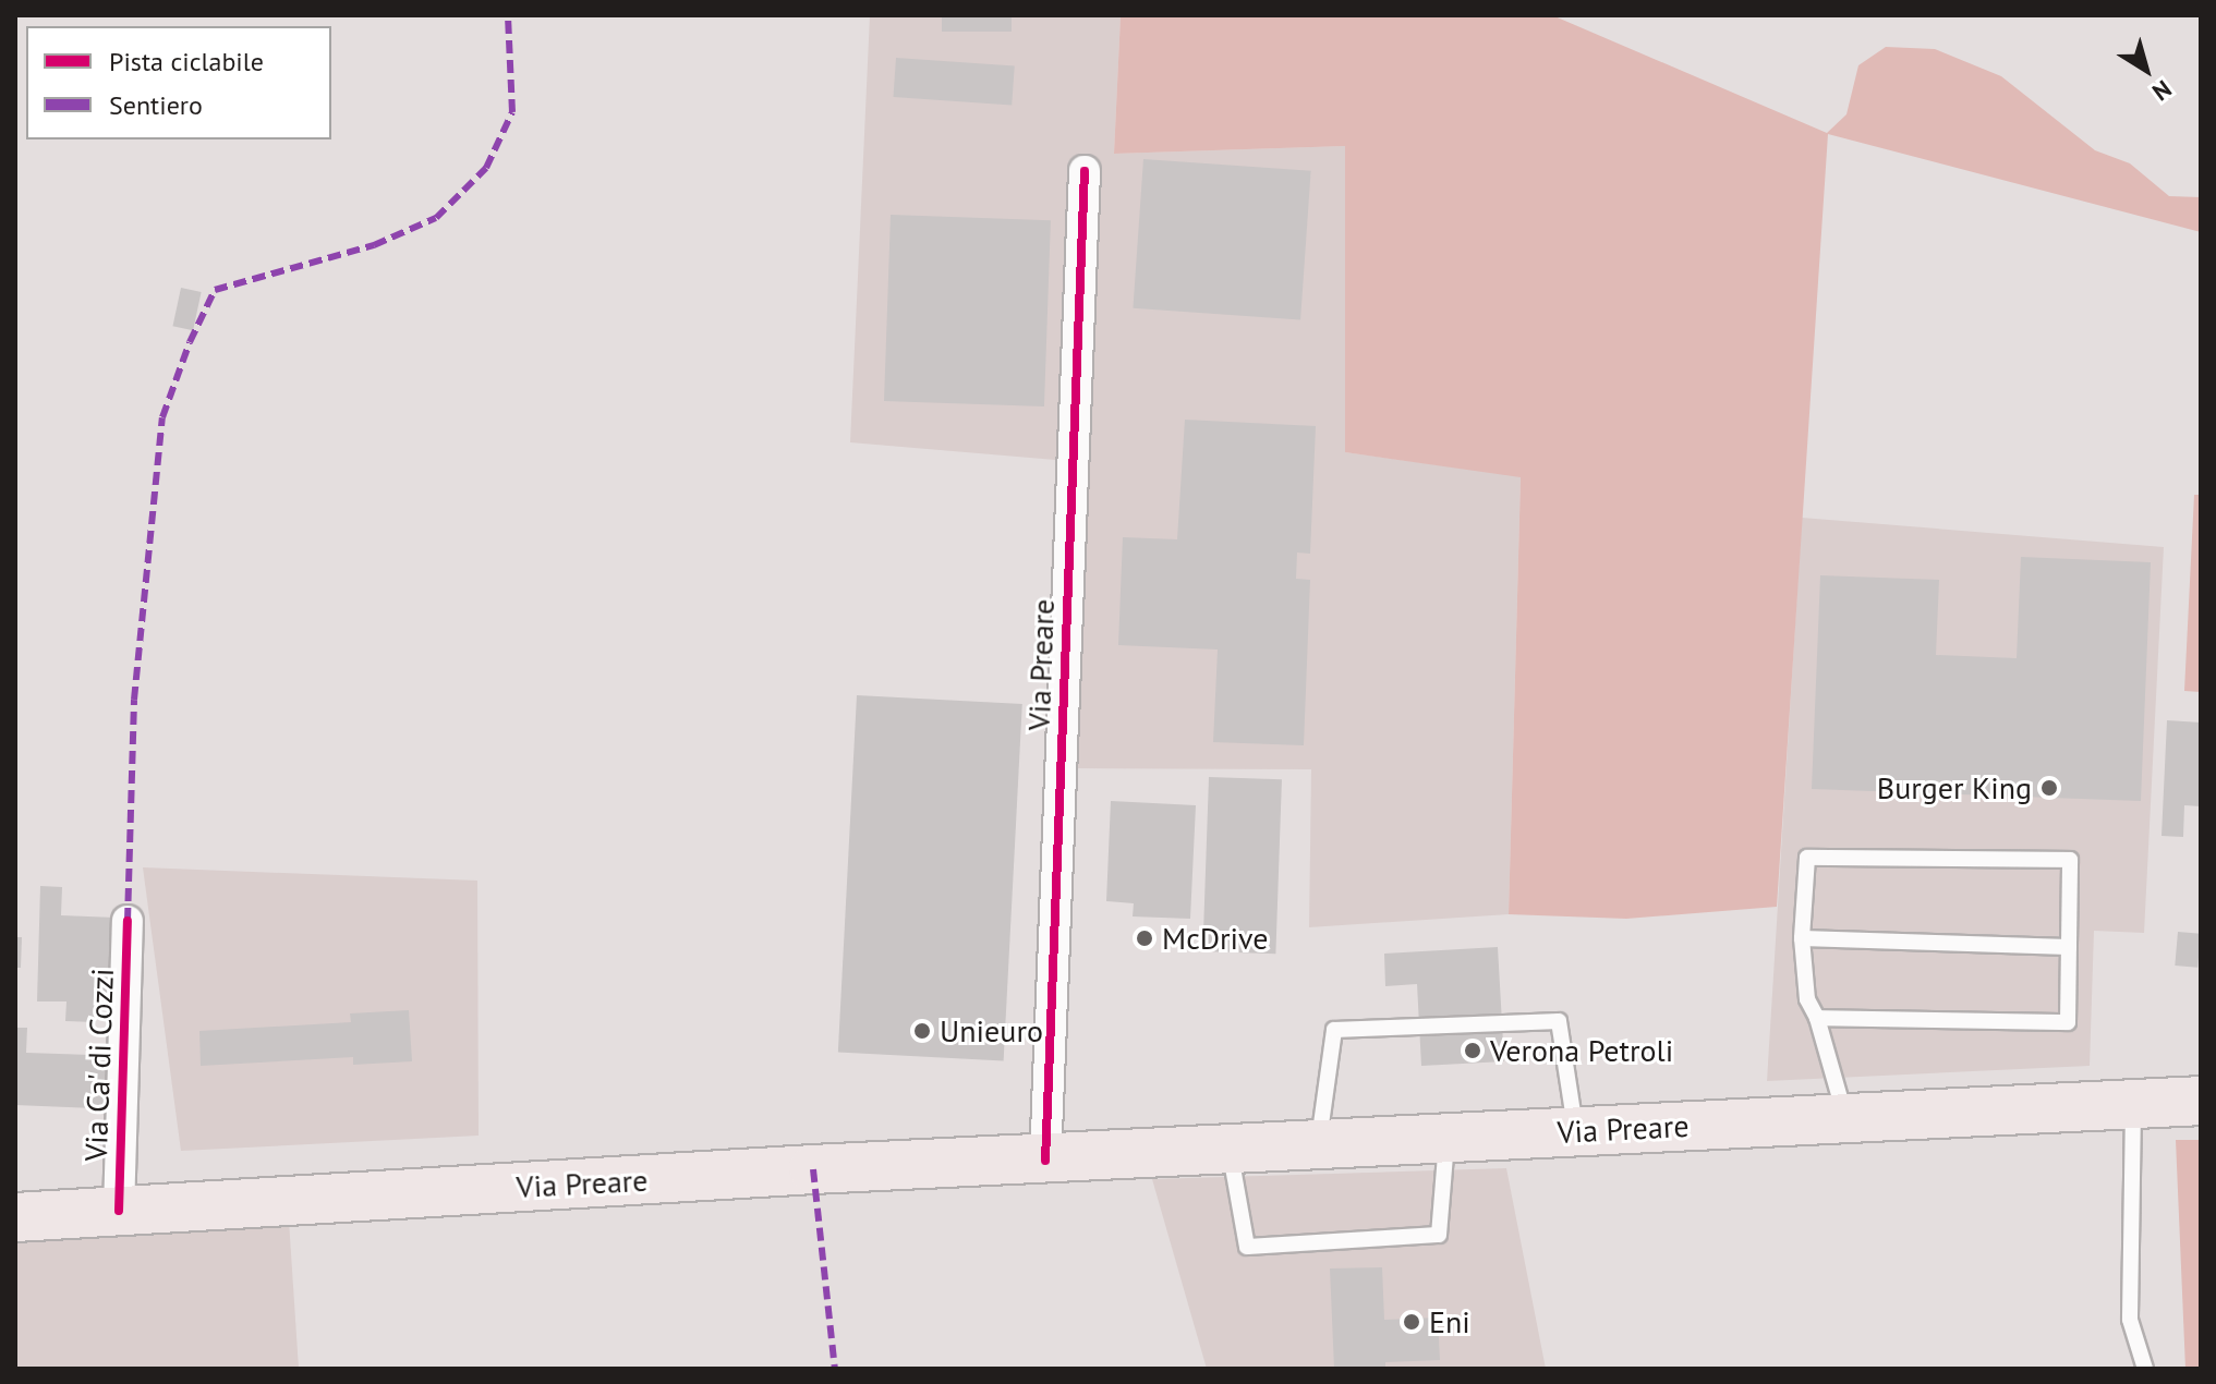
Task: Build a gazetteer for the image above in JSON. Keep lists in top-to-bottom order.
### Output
{
  "streets": {
    "main road": ["Via Preare"],
    "street": ["Via Ca' di Cozzi"]
  },
  "crossings": [
    ["Via Preare", "Via Ca' di Cozzi"]
  ],
  "places": [
    "Burger King",
    "McDrive",
    "Unieuro",
    "Verona Petroli",
    "Eni"
  ],
  "legend": ["Pista ciclabile", "Sentiero"],
  "north": "bottom right"
}
